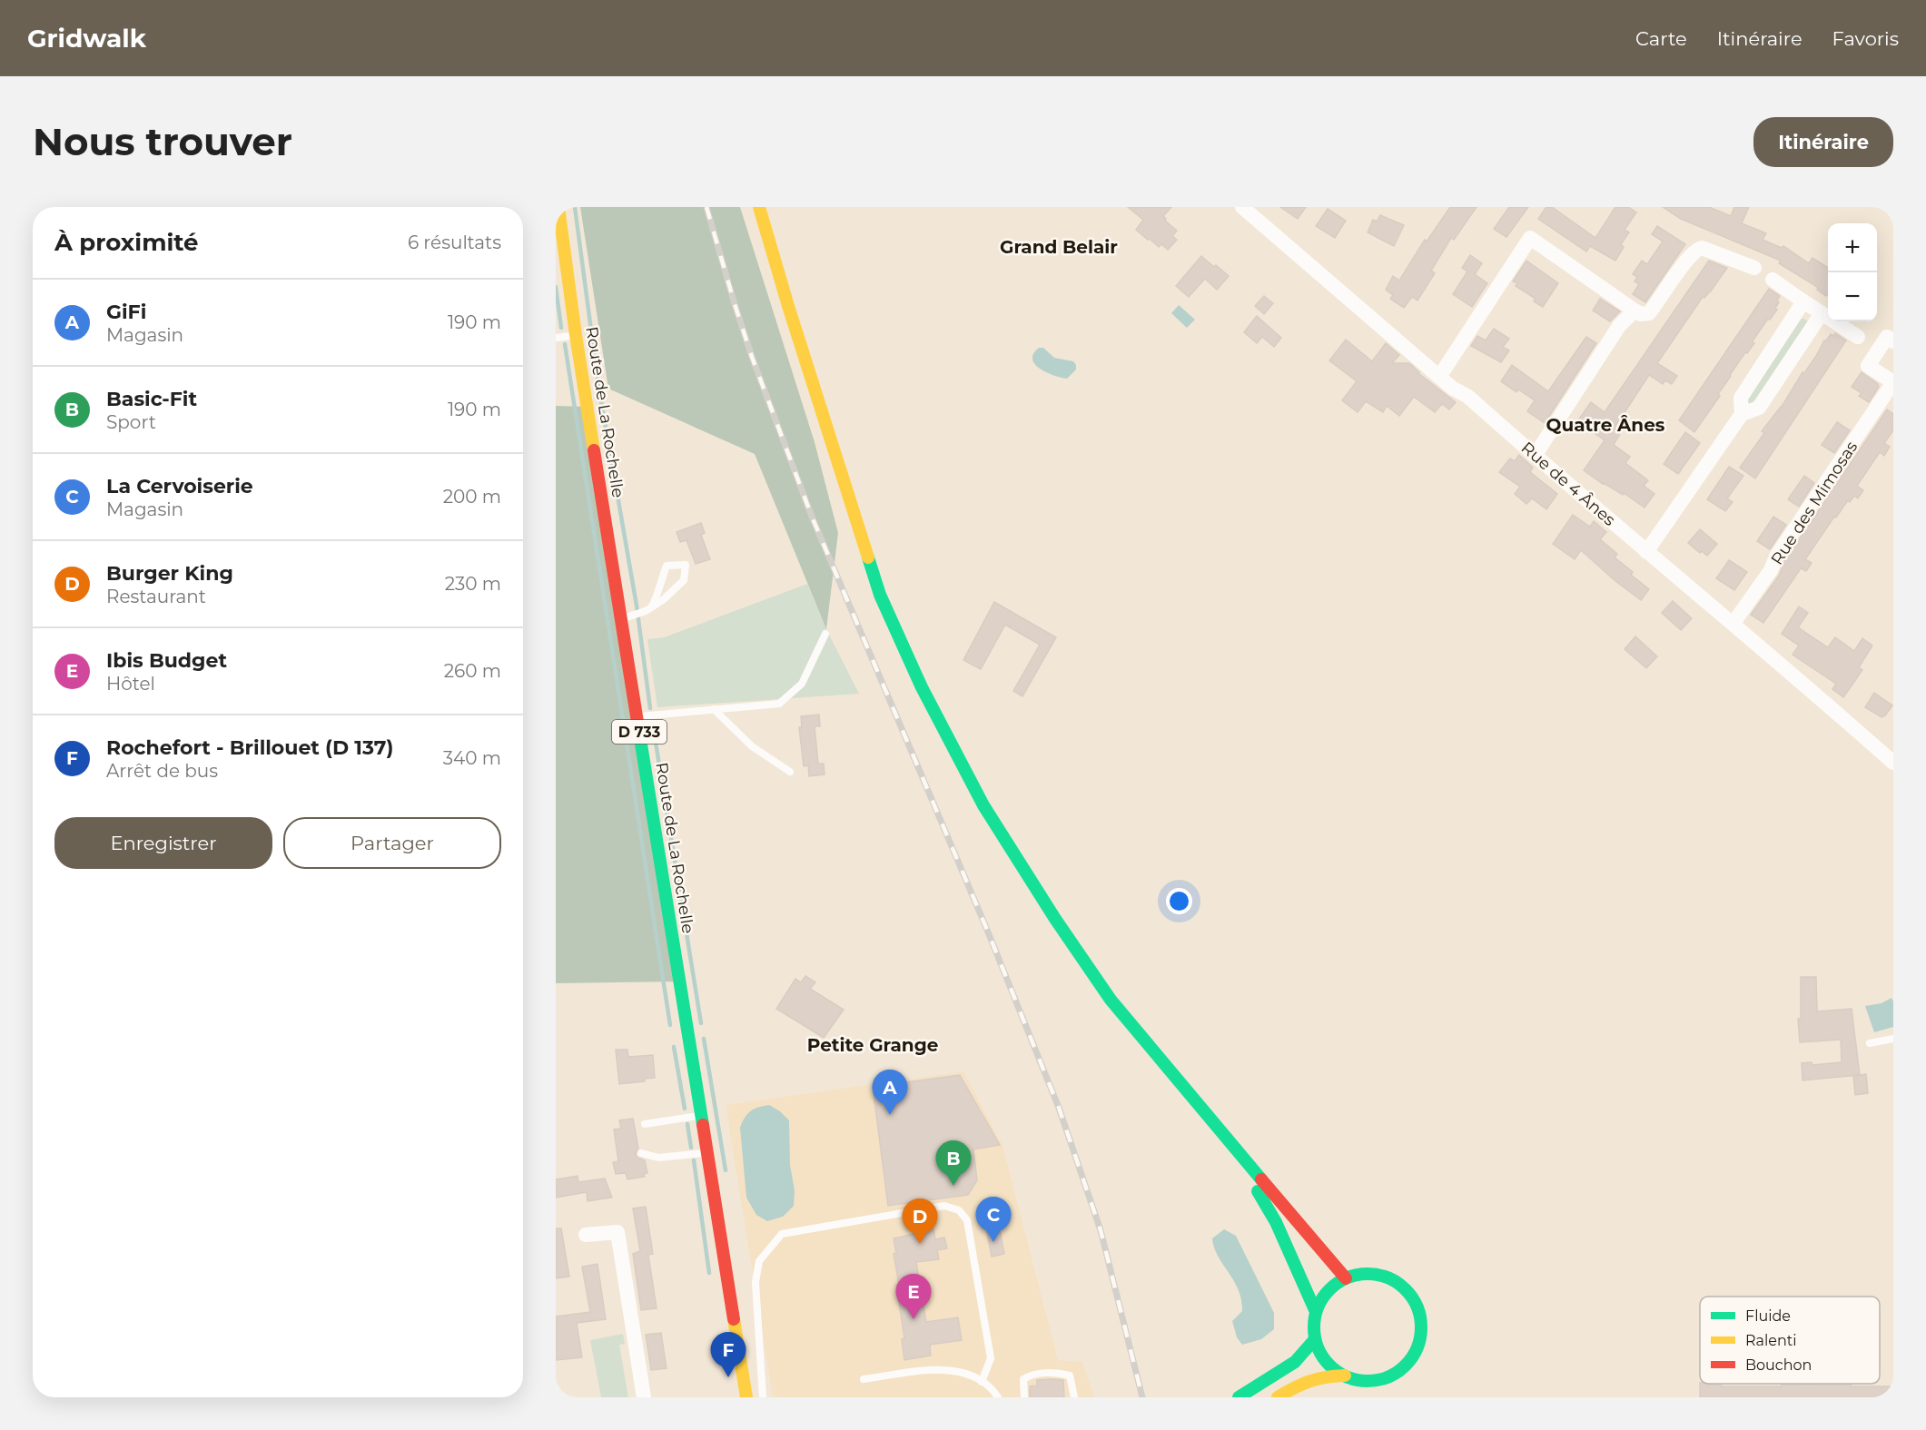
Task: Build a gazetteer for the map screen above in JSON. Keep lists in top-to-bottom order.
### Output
{
  "streets": {
    "main road": ["Route de La Rochelle", "D 733"],
    "street": ["Rue de 4 Ânes", "Rue des Mimosas"]
  },
  "crossings": [
    ["Rue de 4 Ânes", "Rue des Mimosas"]
  ],
  "districts": ["Grand Belair", "Quatre Ânes", "Petite Grange"],
  "legend": ["Fluide", "Ralenti", "Bouchon"],
  "page": {
    "header": "Gridwalk",
    "nav": ["Carte", "Itinéraire", "Favoris"],
    "buttons": [
      "Itinéraire",
      ["Enregistrer", "Partager"]
    ],
    "title": "Nous trouver",
    "heading": ["À proximité", "6 résultats"],
    "map_buttons": ["+", "−"],
    "list": [
      {
        "mark": "A",
        "name": "GiFi",
        "note": "Magasin",
        "value": "190 m"
      },
      {
        "mark": "B",
        "name": "Basic-Fit",
        "note": "Sport",
        "value": "190 m"
      },
      {
        "mark": "C",
        "name": "La Cervoiserie",
        "note": "Magasin",
        "value": "200 m"
      },
      {
        "mark": "D",
        "name": "Burger King",
        "note": "Restaurant",
        "value": "230 m"
      },
      {
        "mark": "E",
        "name": "Ibis Budget",
        "note": "Hôtel",
        "value": "260 m"
      },
      {
        "mark": "F",
        "name": "Rochefort - Brillouet (D 137)",
        "note": "Arrêt de bus",
        "value": "340 m"
      }
    ],
    "pins": [
      "A",
      "B",
      "C",
      "D",
      "E",
      "F"
    ]
  }
}
